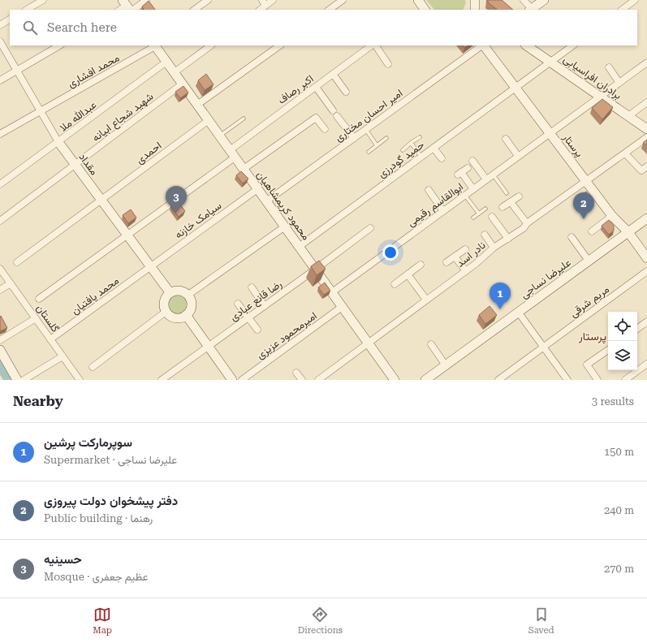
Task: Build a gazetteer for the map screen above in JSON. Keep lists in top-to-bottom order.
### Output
{
  "streets": {
    "street": [
      "محمد افشاری",
      "برادران افراسیابی",
      "اکبر رصاف",
      "امیر احسان مختاری",
      "عبدالله ملا",
      "شهید شجاع ابیانه",
      "پرستار",
      "احمدی",
      "حمید گودرزی",
      "مقداد",
      "ابوالقاسم رقیمی",
      "محمود کریمشاهیان",
      "سیامک خازنه",
      "نادر اسد",
      "علیرضا نساجی",
      "محمد یافتیان",
      "رضا قانع عبادی",
      "مریم شرقی",
      "گلستان",
      "امیرمحمود عزیزی"
    ]
  },
  "crossings": [
    ["محمد افشاری", "مقداد"],
    ["محمد افشاری", "محمود کریمشاهیان"],
    ["برادران افراسیابی", "حمید گودرزی"],
    ["برادران افراسیابی", "ابوالقاسم رقیمی"],
    ["اکبر رصاف", "مقداد"],
    ["اکبر رصاف", "محمود کریمشاهیان"],
    ["امیر احسان مختاری", "محمود کریمشاهیان"],
    ["عبدالله ملا", "مقداد"],
    ["عبدالله ملا", "محمود کریمشاهیان"],
    ["شهید شجاع ابیانه", "مقداد"],
    ["شهید شجاع ابیانه", "محمود کریمشاهیان"],
    ["پرستار", "حمید گودرزی"],
    ["پرستار", "ابوالقاسم رقیمی"],
    ["پرستار", "نادر اسد"],
    ["پرستار", "علیرضا نساجی"],
    ["احمدی", "مقداد"],
    ["احمدی", "محمود کریمشاهیان"],
    ["حمید گودرزی", "محمود کریمشاهیان"],
    ["مقداد", "سیامک خازنه"],
    ["مقداد", "محمد یافتیان"],
    ["ابوالقاسم رقیمی", "محمود کریمشاهیان"],
    ["محمود کریمشاهیان", "سیامک خازنه"],
    ["محمود کریمشاهیان", "نادر اسد"],
    ["محمود کریمشاهیان", "رضا قانع عبادی"],
    ["محمود کریمشاهیان", "امیرمحمود عزیزی"],
    ["سیامک خازنه", "محمد یافتیان"],
    ["محمد یافتیان", "گلستان"]
  ],
  "districts": ["پرستار"],
  "page": {
    "search": "Search here",
    "pins": ["3", "2", "1"],
    "heading": ["Nearby", "3 results"],
    "list": [
      {
        "mark": "1",
        "name": "سوپرمارکت پرشین",
        "note": "Supermarket · علیرضا نساجی",
        "value": "150 m"
      },
      {
        "mark": "2",
        "name": "دفتر پیشخوان دولت پیروزی",
        "note": "Public building · رهنما",
        "value": "240 m"
      },
      {
        "mark": "3",
        "name": "حسینیه",
        "note": "Mosque · عظیم جعفری",
        "value": "270 m"
      }
    ],
    "nav": ["Map", "Directions", "Saved"]
  }
}
